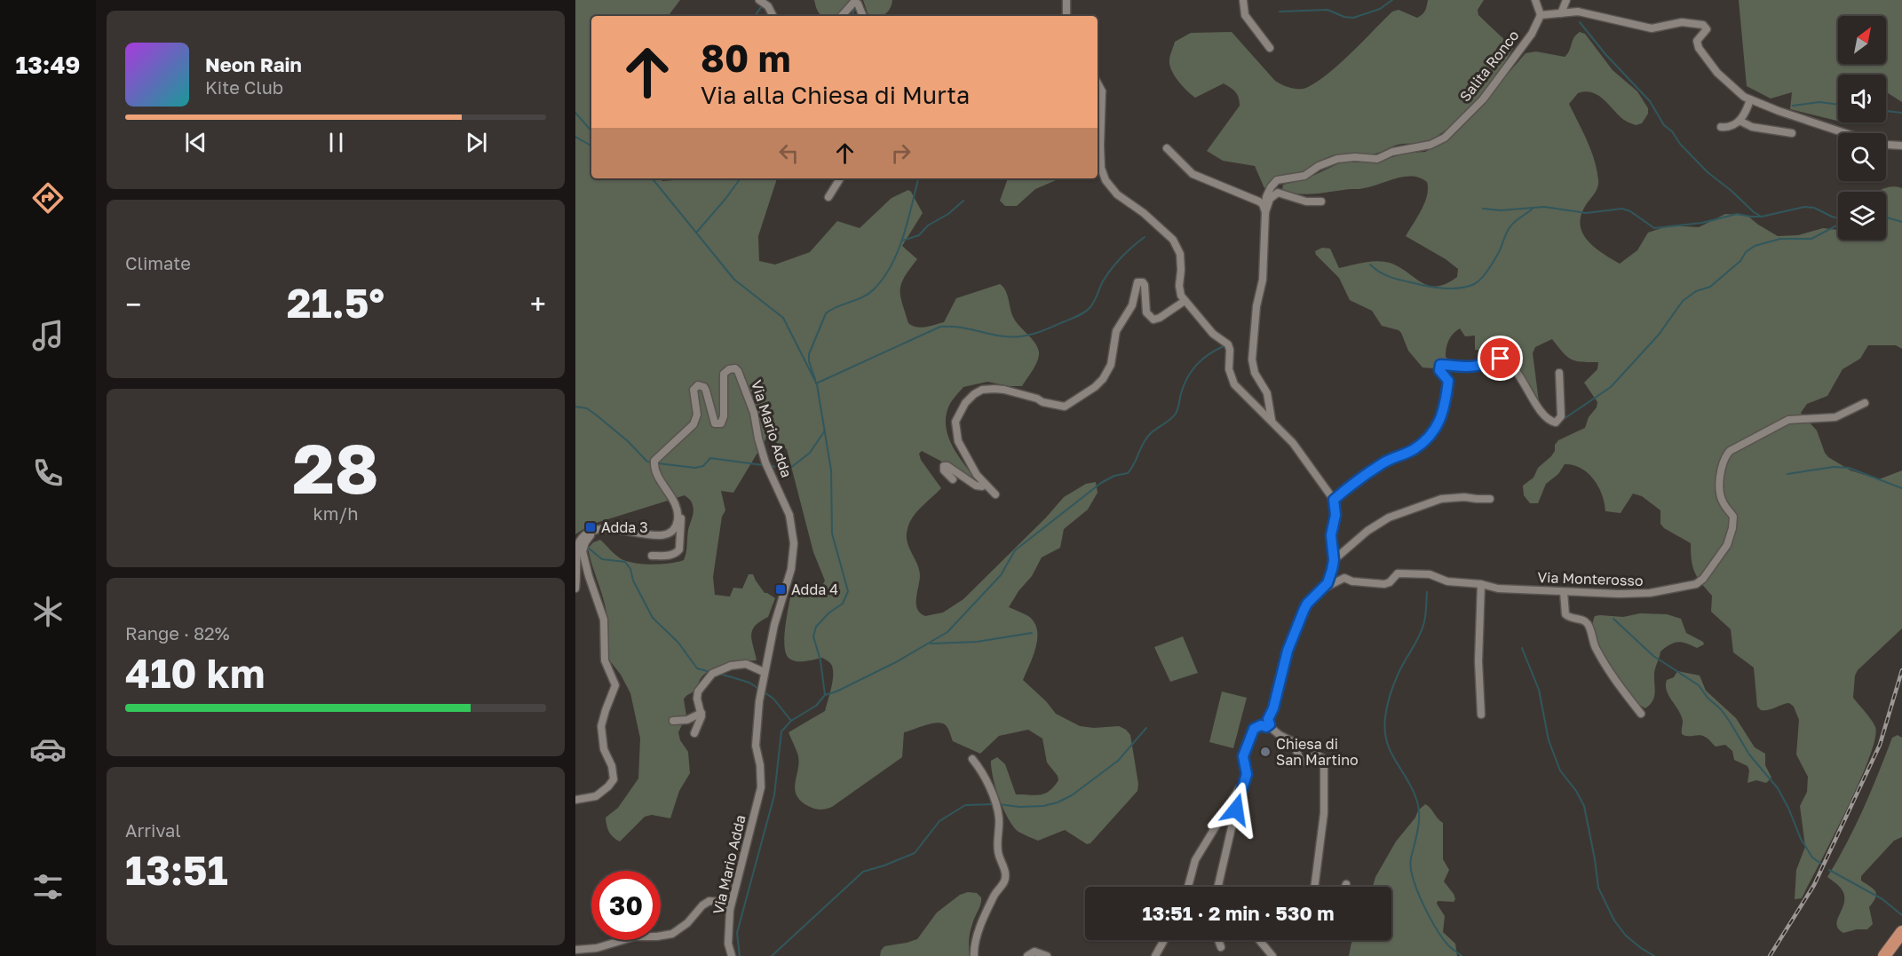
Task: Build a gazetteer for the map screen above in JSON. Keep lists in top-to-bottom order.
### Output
{
  "streets": {
    "street": ["Salita Ronco", "Via Mario Adda", "Via Monterosso"]
  },
  "places": {
    "transit": ["Adda 3", "Adda 4"],
    "other": ["Chiesa di San Martino"]
  },
  "north": "top right",
  "page": {
    "tabs": "13:49",
    "turn": ["80 m", "Via alla Chiesa di Murta"],
    "song": ["Neon Rain", "Kite Club"],
    "tile": [
      "Climate",
      ["28", "km/h"],
      ["Range · 82%", "410 km"],
      ["Arrival", "13:51"]
    ],
    "heat": ["−", "21.5°", "+"],
    "limit": "30",
    "trip": "13:51 · 2 min · 530 m"
  }
}
